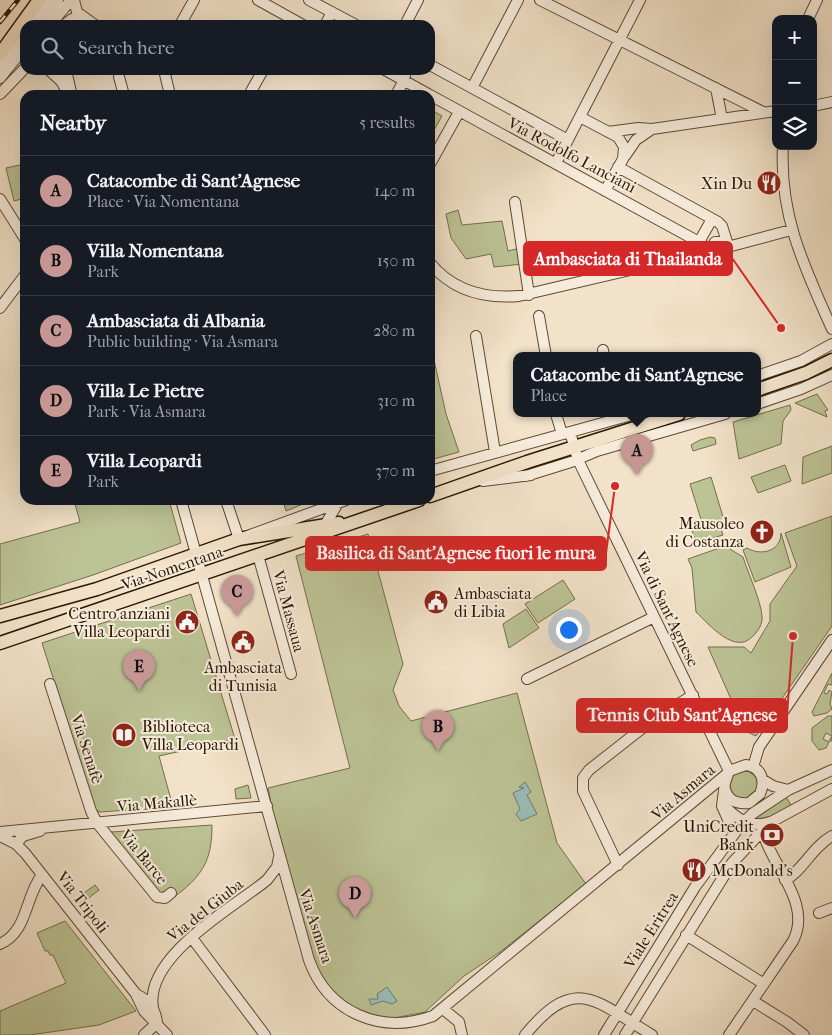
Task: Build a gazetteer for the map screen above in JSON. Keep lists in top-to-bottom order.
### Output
{
  "streets": {
    "main road": ["Via Nomentana"],
    "street": [
      "Via Rodolfo Lanciani",
      "Via di Sant'Agnese",
      "Via Massaua",
      "Via Senafè",
      "Via Asmara",
      "Via Makallè",
      "Via Barce",
      "Via Tripoli",
      "Via del Giuba",
      "Viale Eritrea"
    ]
  },
  "crossings": [
    ["Via Nomentana", "Via Massaua"],
    ["Via Nomentana", "Via Asmara"],
    ["Via di Sant'Agnese", "Via Asmara"],
    ["Via Senafè", "Via Makallè"],
    ["Via Senafè", "Via Barce"],
    ["Via Asmara", "Via Makallè"],
    ["Via Asmara", "Via del Giuba"],
    ["Via Makallè", "Via Barce"],
    ["Via Makallè", "Via Tripoli"],
    ["Via Tripoli", "Via del Giuba"]
  ],
  "places": {
    "restaurant": ["Xin Du", "McDonald's"],
    "other": ["Ambasciata di Thailanda", "Basilica di Sant'Agnese fuori le mura", "Tennis Club Sant'Agnese"],
    "church": ["Mausoleo di Costanza"],
    "public building": ["Ambasciata di Libia", "Centro anziani Villa Leopardi", "Ambasciata di Tunisia"],
    "library": ["Biblioteca Villa Leopardi"],
    "bank": ["UniCredit Bank"]
  },
  "page": {
    "map_buttons": ["+", "−"],
    "search": "Search here",
    "heading": ["Nearby", "5 results"],
    "list": [
      {
        "mark": "A",
        "name": "Catacombe di Sant'Agnese",
        "note": "Place · Via Nomentana",
        "value": "140 m"
      },
      {
        "mark": "B",
        "name": "Villa Nomentana",
        "note": "Park",
        "value": "150 m"
      },
      {
        "mark": "C",
        "name": "Ambasciata di Albania",
        "note": "Public building · Via Asmara",
        "value": "280 m"
      },
      {
        "mark": "D",
        "name": "Villa Le Pietre",
        "note": "Park · Via Asmara",
        "value": "310 m"
      },
      {
        "mark": "E",
        "name": "Villa Leopardi",
        "note": "Park",
        "value": "370 m"
      }
    ],
    "popup": ["Catacombe di Sant'Agnese", "Place"],
    "pins": [
      "A",
      "C",
      "E",
      "B",
      "D"
    ]
  }
}
